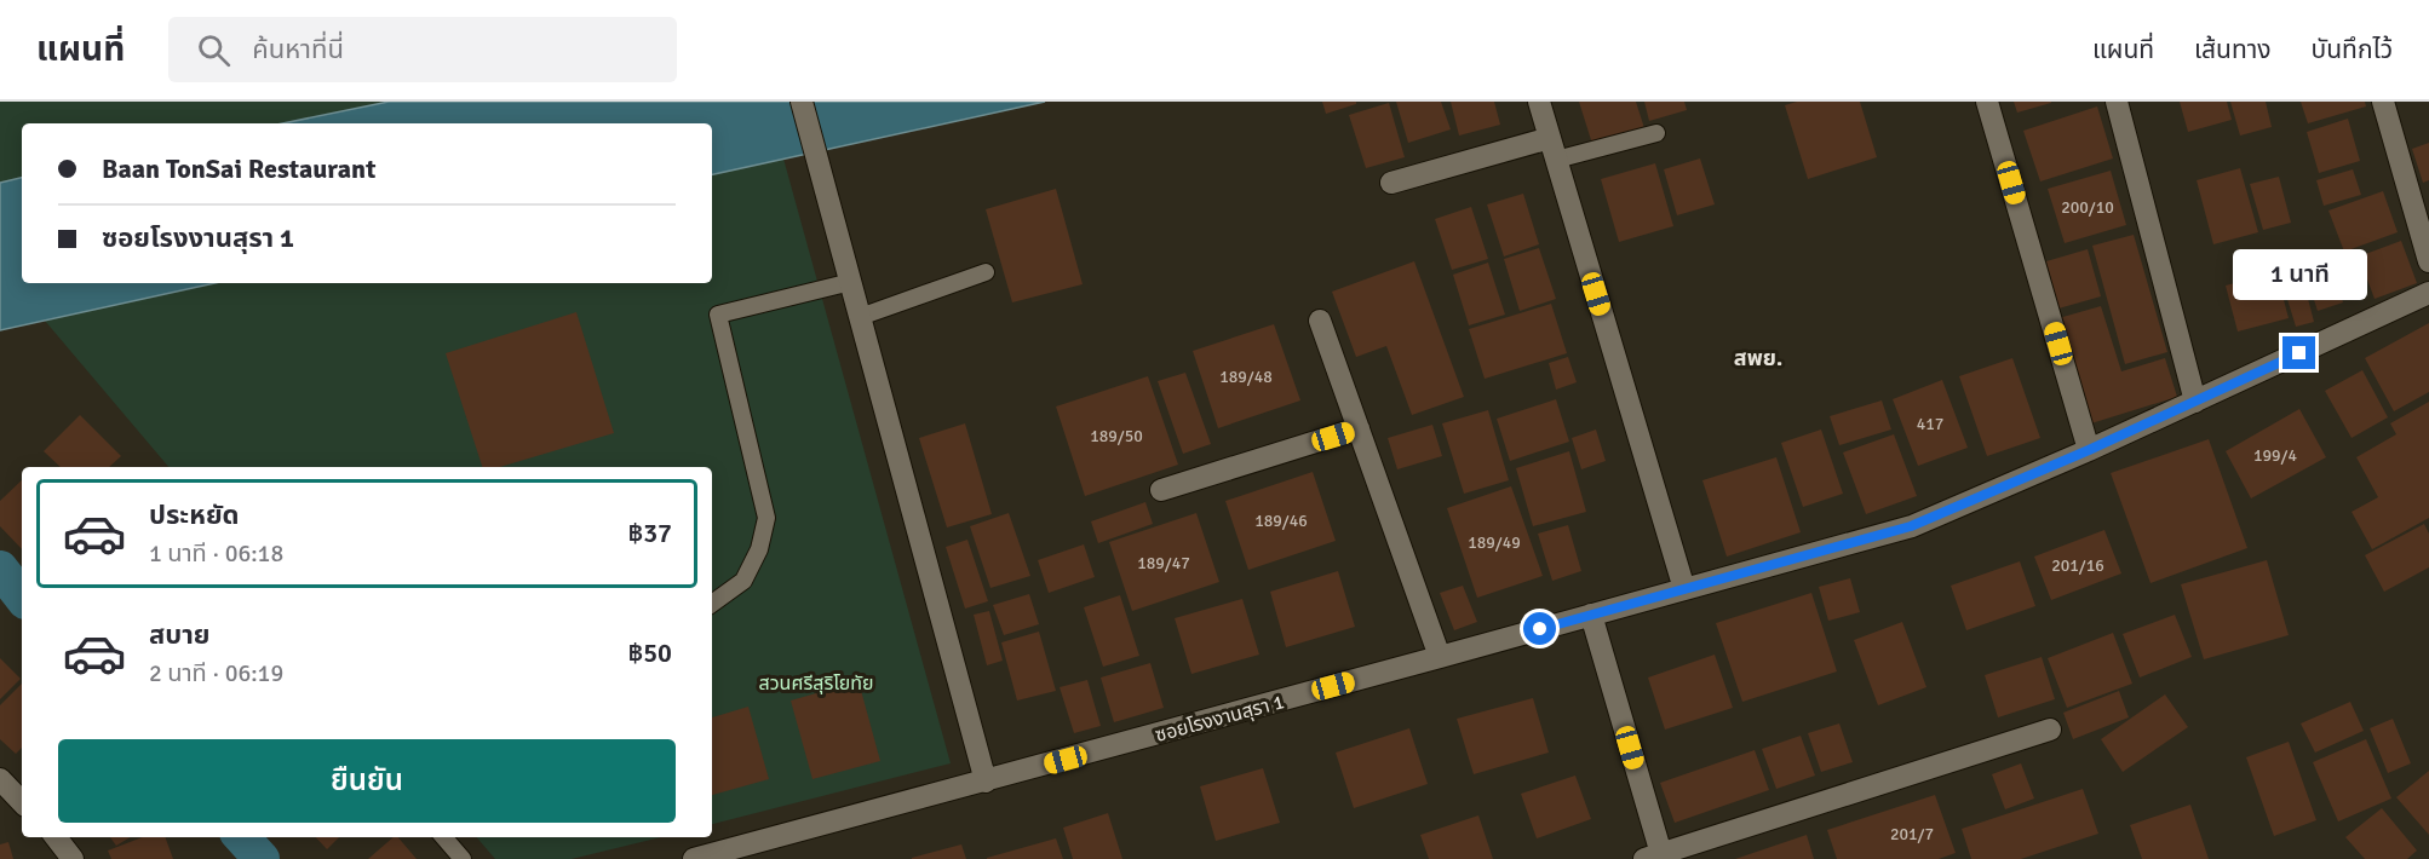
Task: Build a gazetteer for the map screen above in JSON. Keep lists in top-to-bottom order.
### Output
{
  "streets": {
    "street": ["ซอยโรงงานสุรา 1"]
  },
  "districts": ["สพย."],
  "parks": ["สวนศรีสุริโยทัย"],
  "house_numbers": [
    "200/10",
    "189/48",
    "417",
    "189/50",
    "199/4",
    "189/46",
    "189/49",
    "189/47",
    "201/16",
    "201/7"
  ],
  "page": {
    "header": "แผนที่",
    "search": "ค้นหาที่นี่",
    "nav": ["แผนที่", "เส้นทาง", "บันทึกไว้"],
    "banner": ["Baan TonSai Restaurant", "ซอยโรงงานสุรา 1"],
    "bubble": "1 นาที",
    "list": [
      {
        "name": "ประหยัด",
        "note": "1 นาที · 06:18",
        "value": "฿37"
      },
      {
        "name": "สบาย",
        "note": "2 นาที · 06:19",
        "value": "฿50"
      }
    ],
    "buttons": "ยืนยัน"
  }
}
